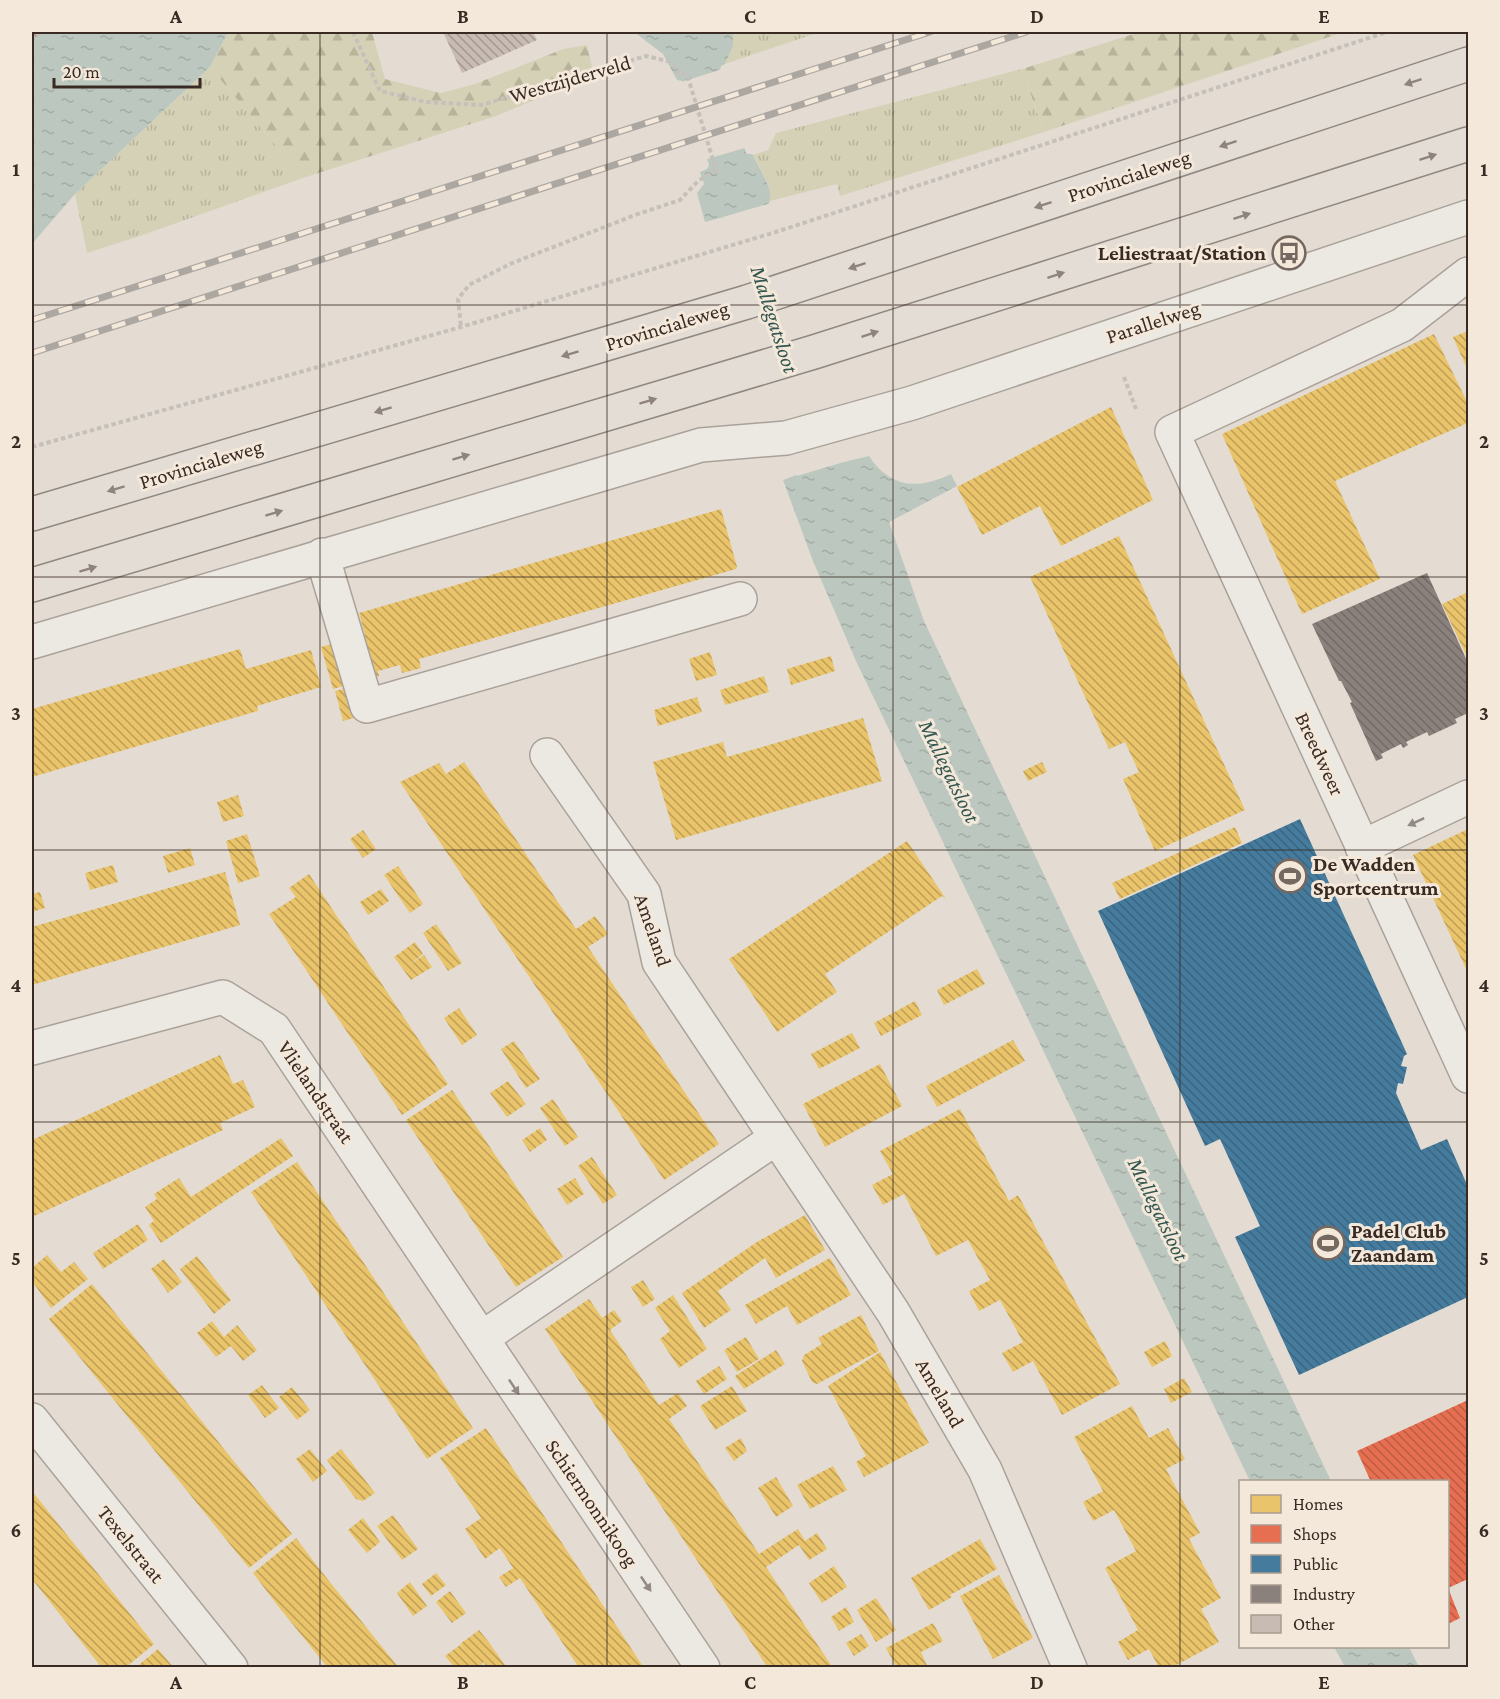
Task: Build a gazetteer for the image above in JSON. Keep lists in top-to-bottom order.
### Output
{
  "streets": {
    "main road": ["Provincialeweg"],
    "street": [
      "Parallelweg",
      "Breedweer",
      "Ameland",
      "Vlielandstraat",
      "Schiermonnikoog",
      "Texelstraat"
    ],
    "path": ["Westzijderveld"]
  },
  "crossings": [
    ["Vlielandstraat", "Schiermonnikoog"]
  ],
  "one_way": ["Schiermonnikoog"],
  "water": ["Mallegatsloot"],
  "places": {
    "bus stop": ["Leliestraat/Station"],
    "sports": ["De Wadden Sportcentrum", "Padel Club Zaandam"]
  },
  "legend": [
    "Homes",
    "Shops",
    "Public",
    "Industry",
    "Other"
  ],
  "scale_bar": "20 m",
  "grid": {
    "columns": [
      "A",
      "B",
      "C",
      "D",
      "E"
    ],
    "rows": [
      "1",
      "2",
      "3",
      "4",
      "5",
      "6"
    ]
  }
}
